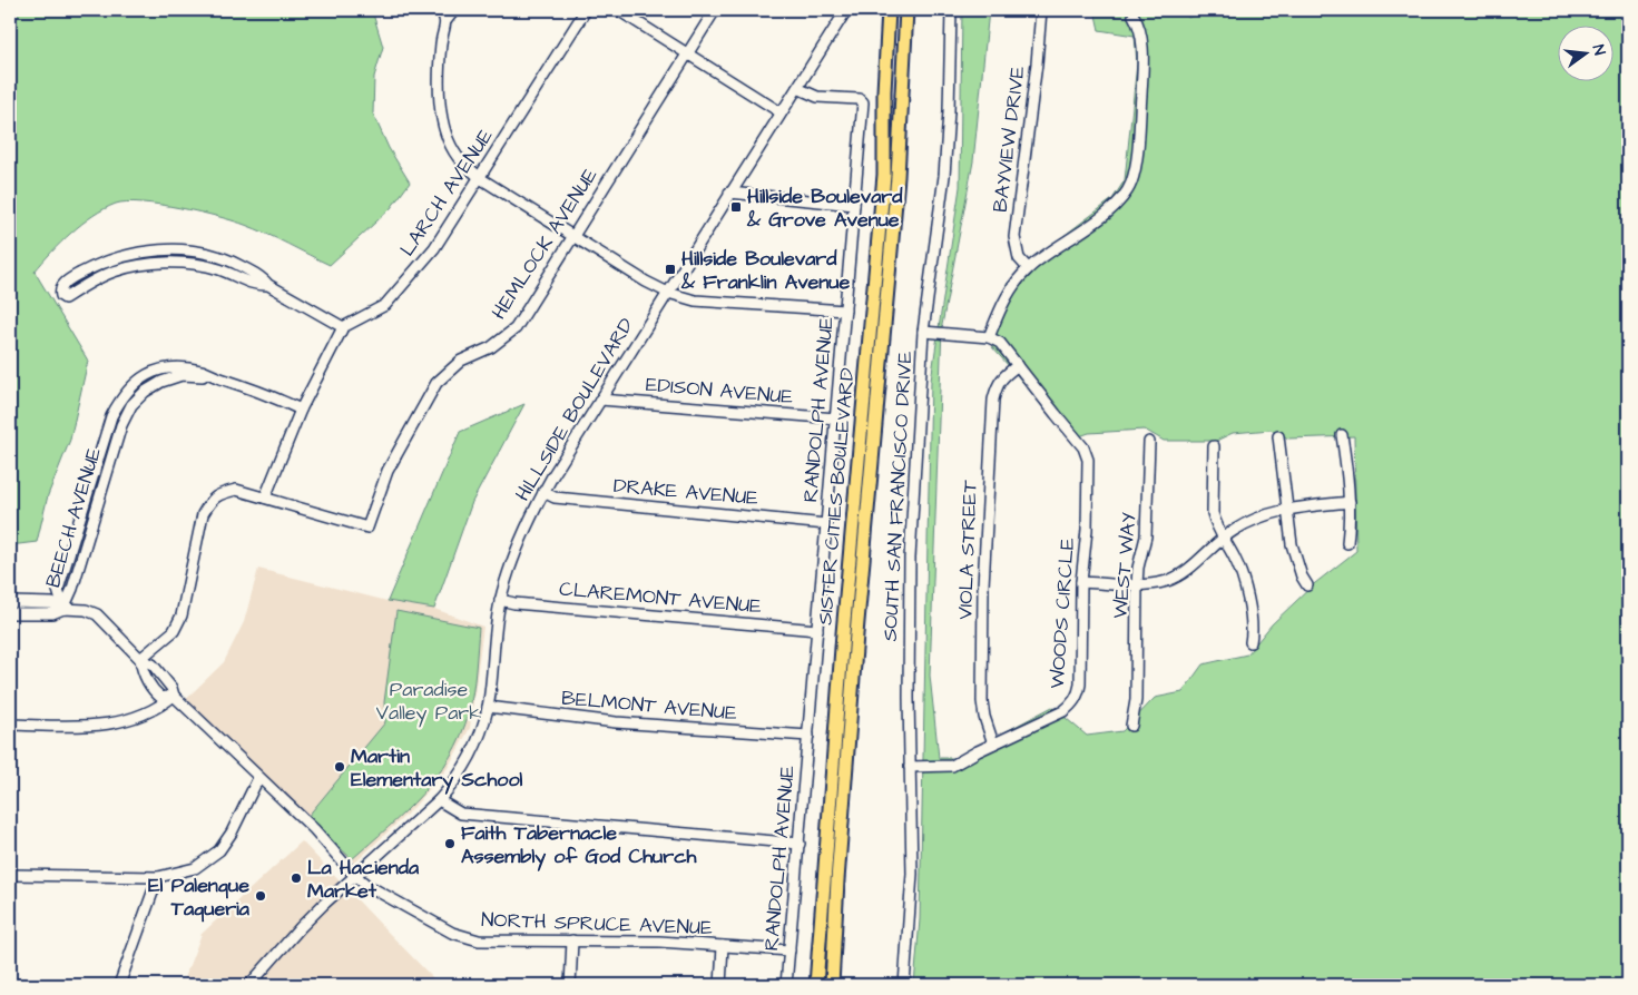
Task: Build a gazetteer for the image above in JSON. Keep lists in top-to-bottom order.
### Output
{
  "streets": {
    "main road": ["SISTER CITIES BOULEVARD"],
    "street": [
      "BAYVIEW DRIVE",
      "LARCH AVENUE",
      "HEMLOCK AVENUE",
      "EDISON AVENUE",
      "HILLSIDE BOULEVARD",
      "RANDOLPH AVENUE",
      "DRAKE AVENUE",
      "SOUTH SAN FRANCISCO DRIVE",
      "BEECH AVENUE",
      "VIOLA STREET",
      "WEST WAY",
      "CLAREMONT AVENUE",
      "WOODS CIRCLE",
      "BELMONT AVENUE",
      "NORTH SPRUCE AVENUE"
    ]
  },
  "crossings": [
    ["EDISON AVENUE", "HILLSIDE BOULEVARD"],
    ["EDISON AVENUE", "RANDOLPH AVENUE"],
    ["HILLSIDE BOULEVARD", "RANDOLPH AVENUE"],
    ["HILLSIDE BOULEVARD", "DRAKE AVENUE"],
    ["HILLSIDE BOULEVARD", "CLAREMONT AVENUE"],
    ["HILLSIDE BOULEVARD", "BELMONT AVENUE"],
    ["HILLSIDE BOULEVARD", "NORTH SPRUCE AVENUE"],
    ["RANDOLPH AVENUE", "DRAKE AVENUE"],
    ["RANDOLPH AVENUE", "CLAREMONT AVENUE"],
    ["RANDOLPH AVENUE", "BELMONT AVENUE"],
    ["RANDOLPH AVENUE", "NORTH SPRUCE AVENUE"],
    ["SOUTH SAN FRANCISCO DRIVE", "WOODS CIRCLE"],
    ["VIOLA STREET", "WOODS CIRCLE"]
  ],
  "parks": ["Paradise Valley Park"],
  "places": {
    "transit": ["Hillside Boulevard & Grove Avenue", "Hillside Boulevard & Franklin Avenue"],
    "other": [
      "Martin Elementary School",
      "Faith Tabernacle Assembly of God Church",
      "La Hacienda Market",
      "El Palenque Taqueria"
    ]
  },
  "north": "right"
}
